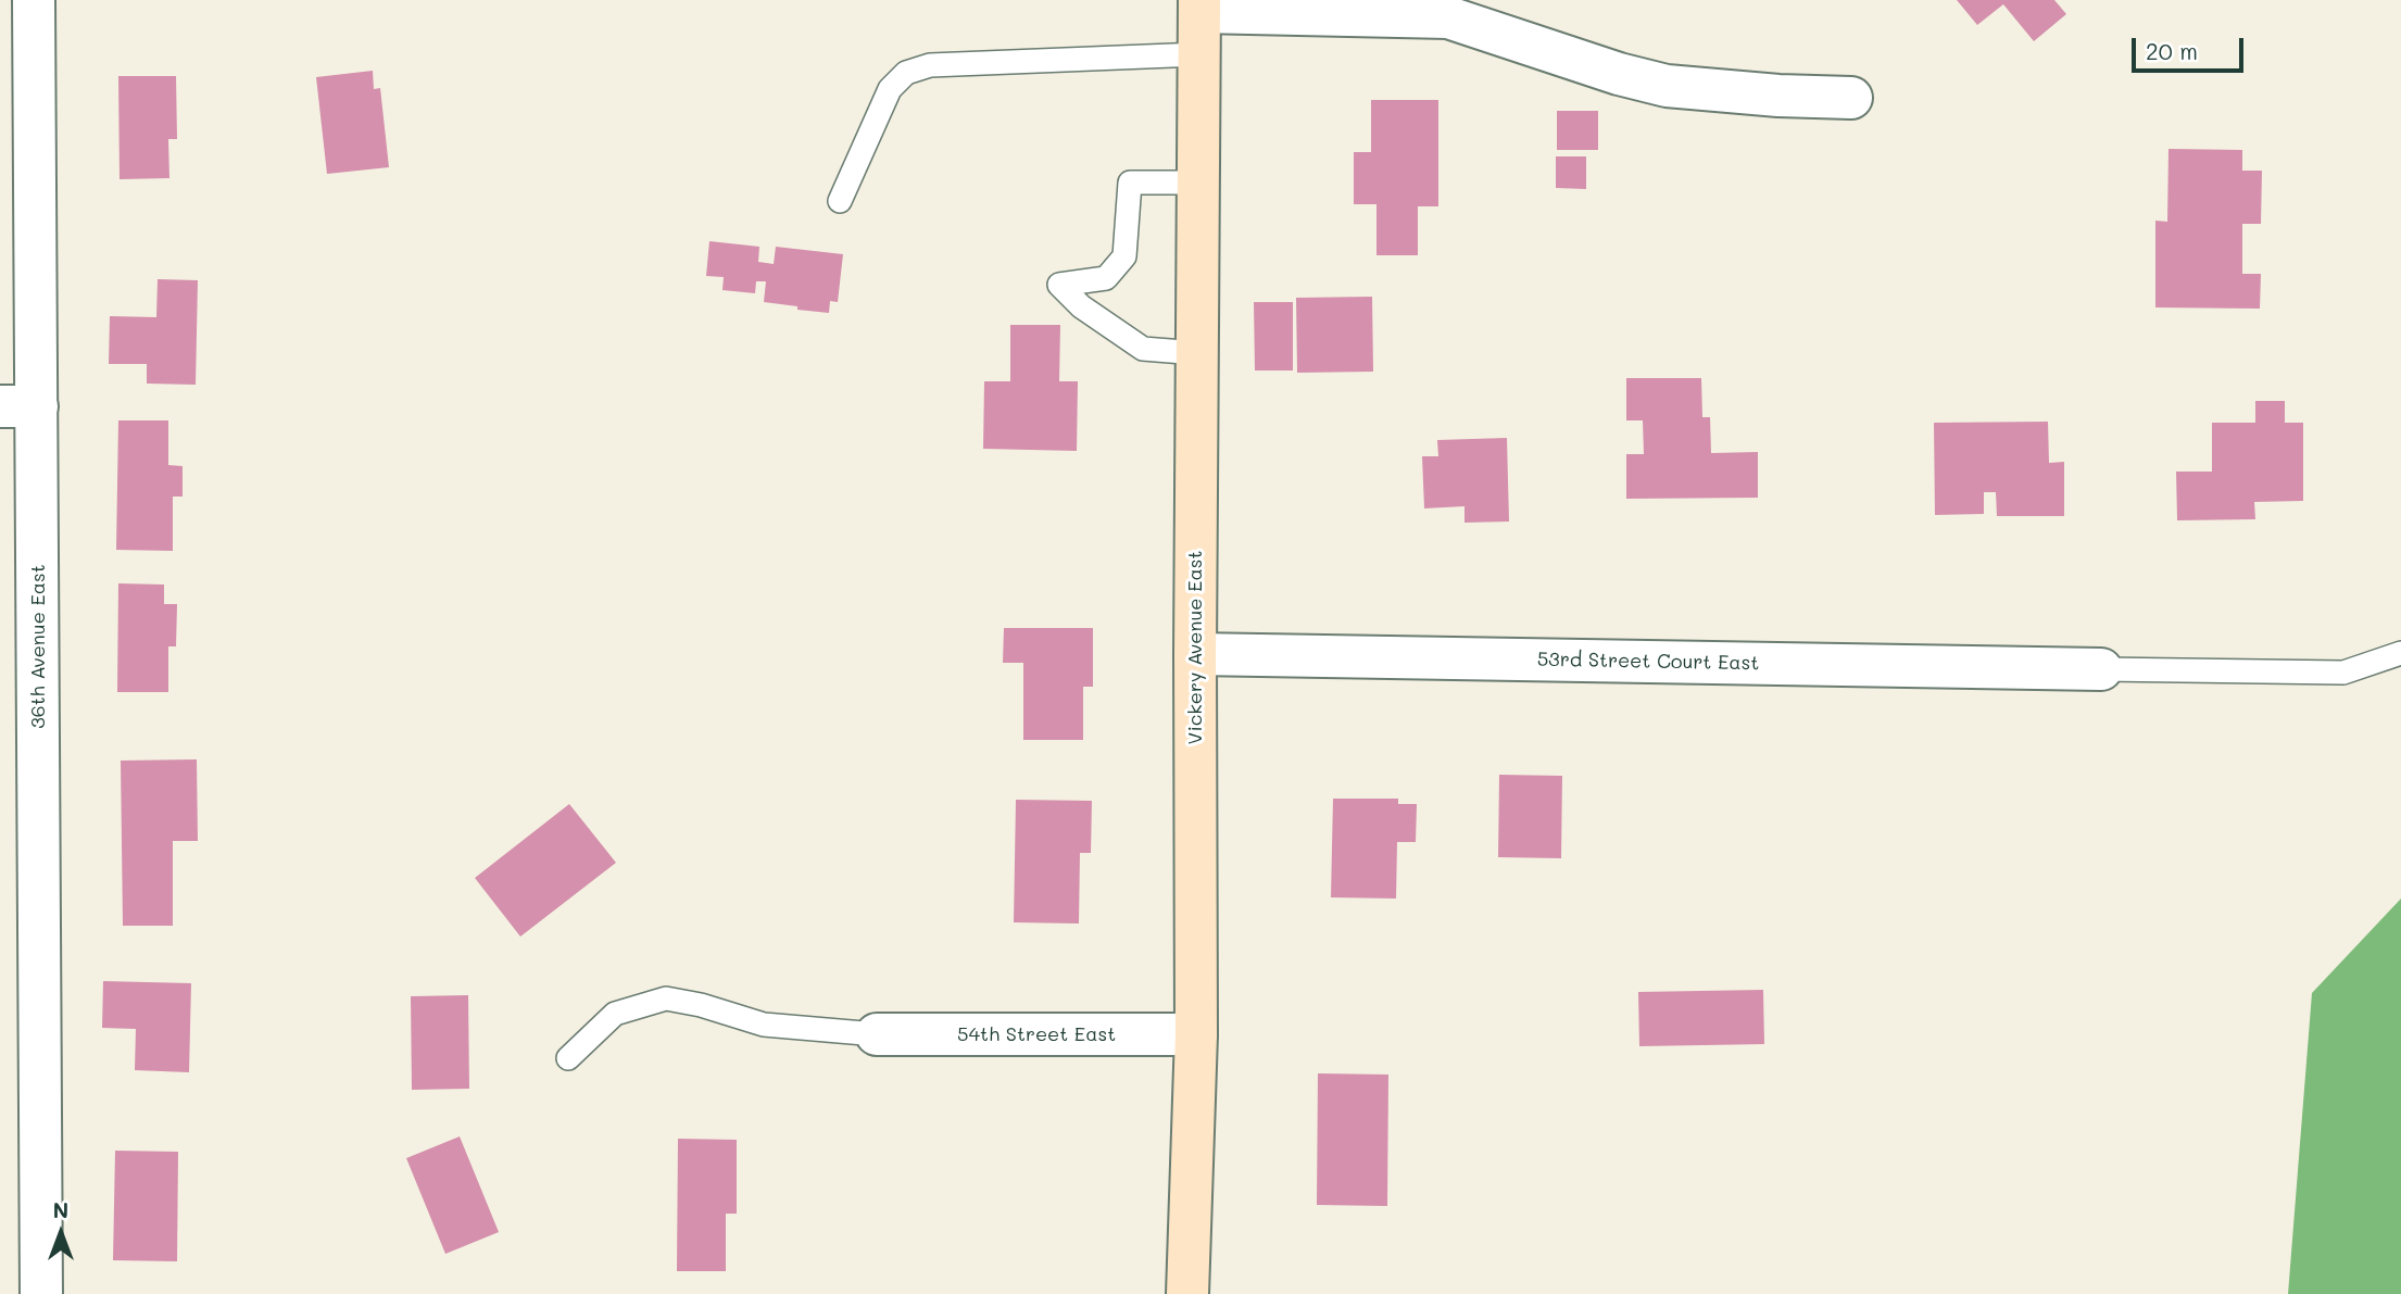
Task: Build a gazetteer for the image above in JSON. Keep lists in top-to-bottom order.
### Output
{
  "streets": {
    "street": [
      "36th Avenue East",
      "Vickery Avenue East",
      "53rd Street Court East",
      "54th Street East"
    ]
  },
  "crossings": [
    ["Vickery Avenue East", "53rd Street Court East"],
    ["Vickery Avenue East", "54th Street East"]
  ],
  "scale_bar": "20 m",
  "north": "top"
}
